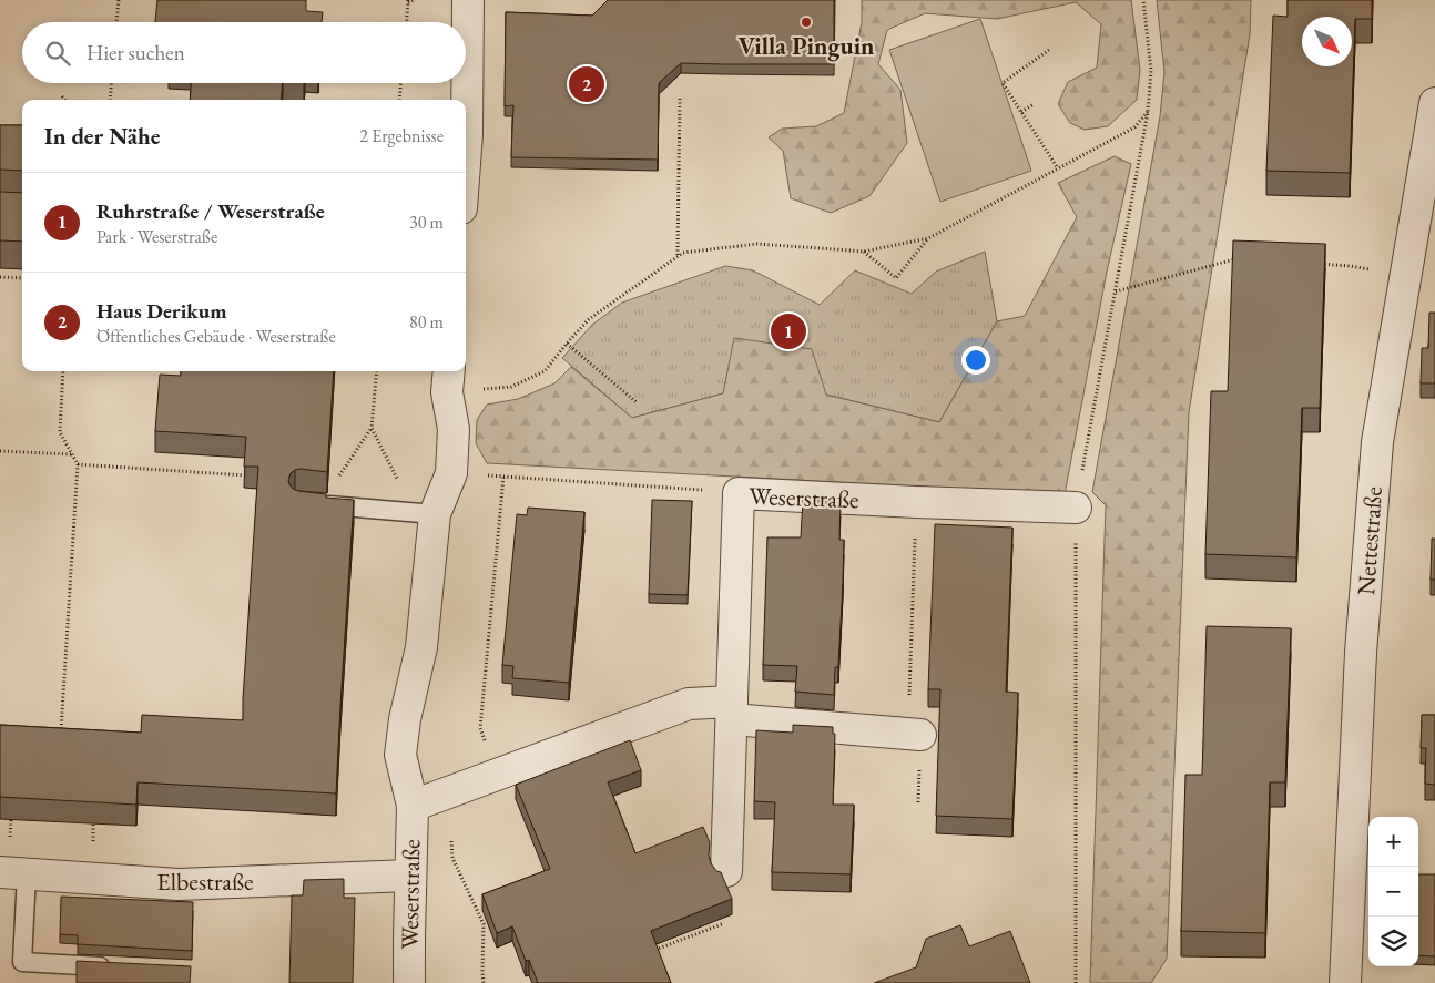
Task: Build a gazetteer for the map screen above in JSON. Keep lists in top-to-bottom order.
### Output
{
  "streets": {
    "street": ["Weserstraße", "Nettestraße", "Elbestraße"]
  },
  "crossings": [
    ["Weserstraße", "Elbestraße"]
  ],
  "places": ["Villa Pinguin"],
  "north": "bottom right",
  "page": {
    "search": "Hier suchen",
    "pins": ["2", "1"],
    "heading": ["In der Nähe", "2 Ergebnisse"],
    "list": [
      {
        "mark": "1",
        "name": "Ruhrstraße / Weserstraße",
        "note": "Park · Weserstraße",
        "value": "30 m"
      },
      {
        "mark": "2",
        "name": "Haus Derikum",
        "note": "Öffentliches Gebäude · Weserstraße",
        "value": "80 m"
      }
    ],
    "map_buttons": ["+", "−"]
  }
}
